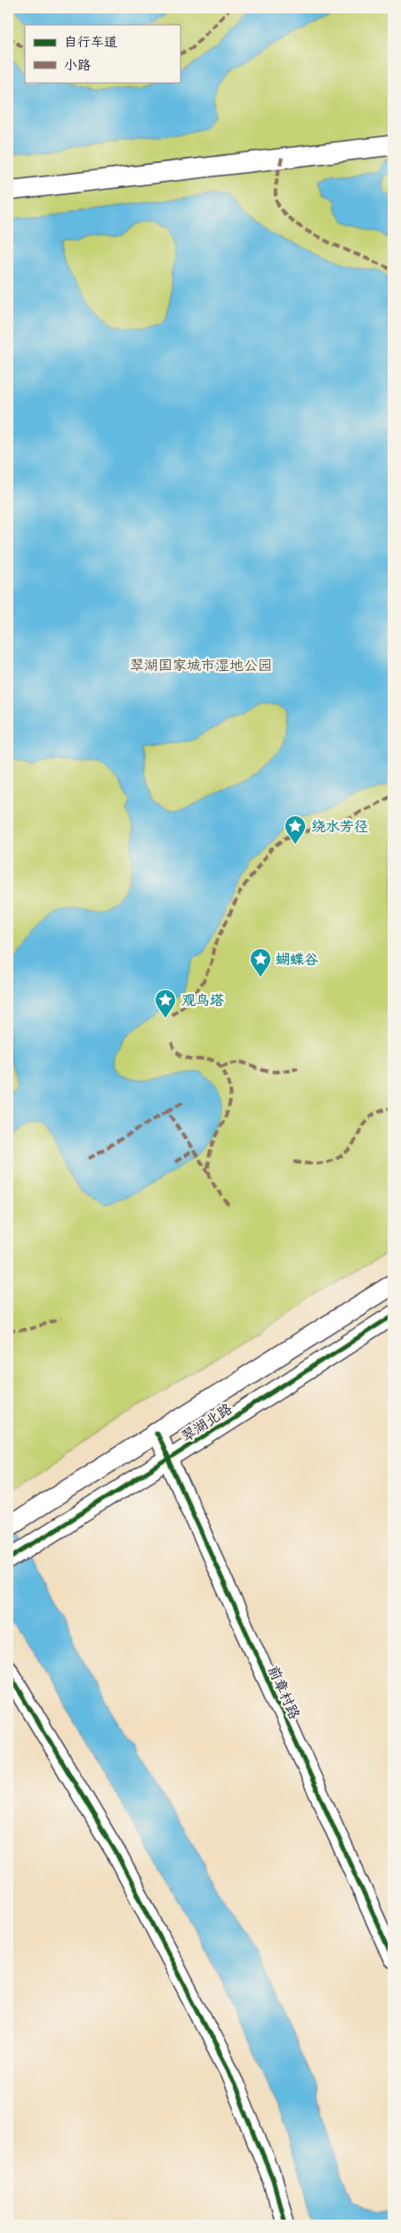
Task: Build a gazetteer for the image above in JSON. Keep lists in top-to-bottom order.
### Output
{
  "streets": {
    "street": ["翠湖北路", "前章村路"]
  },
  "crossings": [
    ["翠湖北路", "前章村路"]
  ],
  "parks": ["翠湖国家城市湿地公园"],
  "places": {
    "place": ["绕水芳径", "蝴蝶谷", "观鸟塔"]
  },
  "legend": ["自行车道", "小路"]
}
